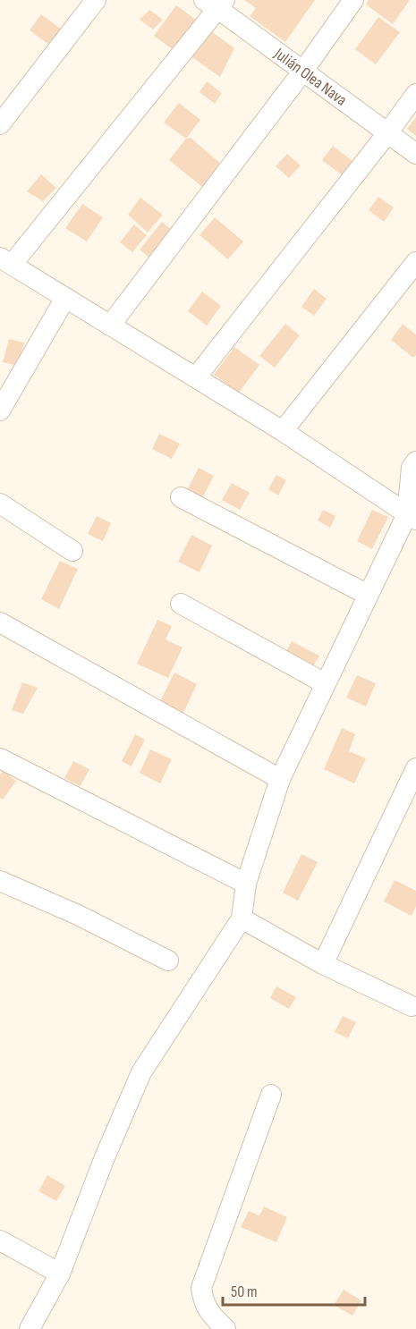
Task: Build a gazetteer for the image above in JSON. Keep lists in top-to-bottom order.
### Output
{
  "streets": {
    "street": ["Julián Olea Nava"]
  },
  "scale_bar": "50 m"
}
